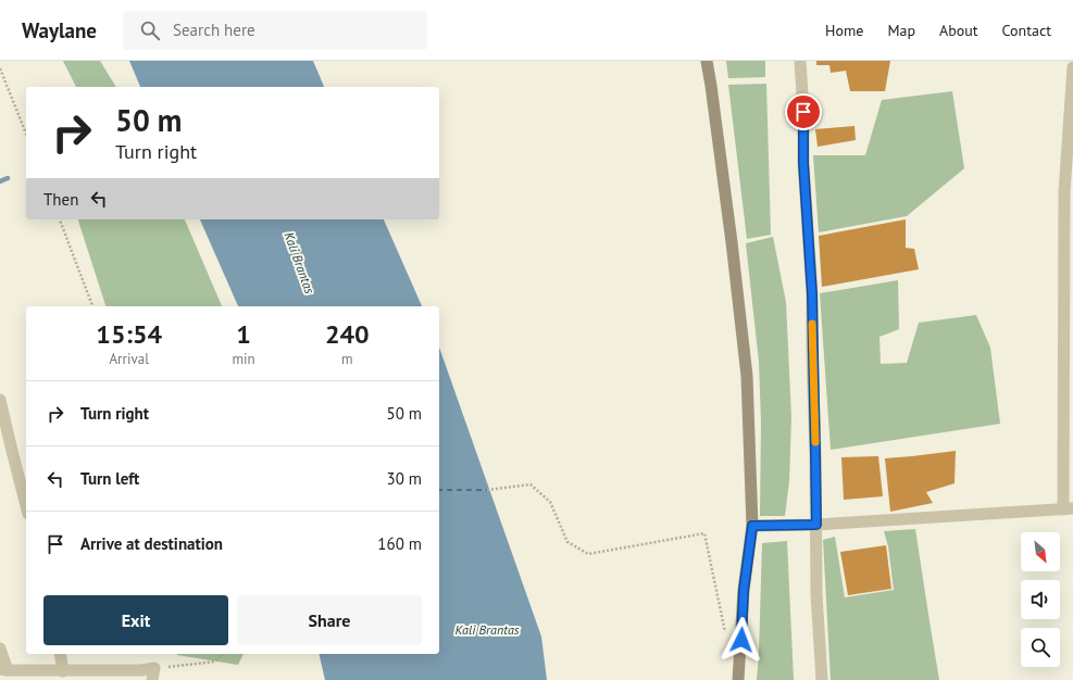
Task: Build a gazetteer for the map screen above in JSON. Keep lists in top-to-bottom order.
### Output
{
  "water": ["Kali Brantas"],
  "north": "bottom right",
  "page": {
    "header": "Waylane",
    "search": "Search here",
    "nav": [
      "Home",
      "Map",
      "About",
      "Contact"
    ],
    "turn": ["50 m", "Turn right"],
    "then": "Then",
    "eta": [
      "15:54",
      "Arrival",
      "1",
      "min",
      "240",
      "m"
    ],
    "list": [
      {
        "name": "Turn right",
        "value": "50 m"
      },
      {
        "name": "Turn left",
        "value": "30 m"
      },
      {
        "name": "Arrive at destination",
        "value": "160 m"
      }
    ],
    "buttons": ["Exit", "Share"]
  }
}
